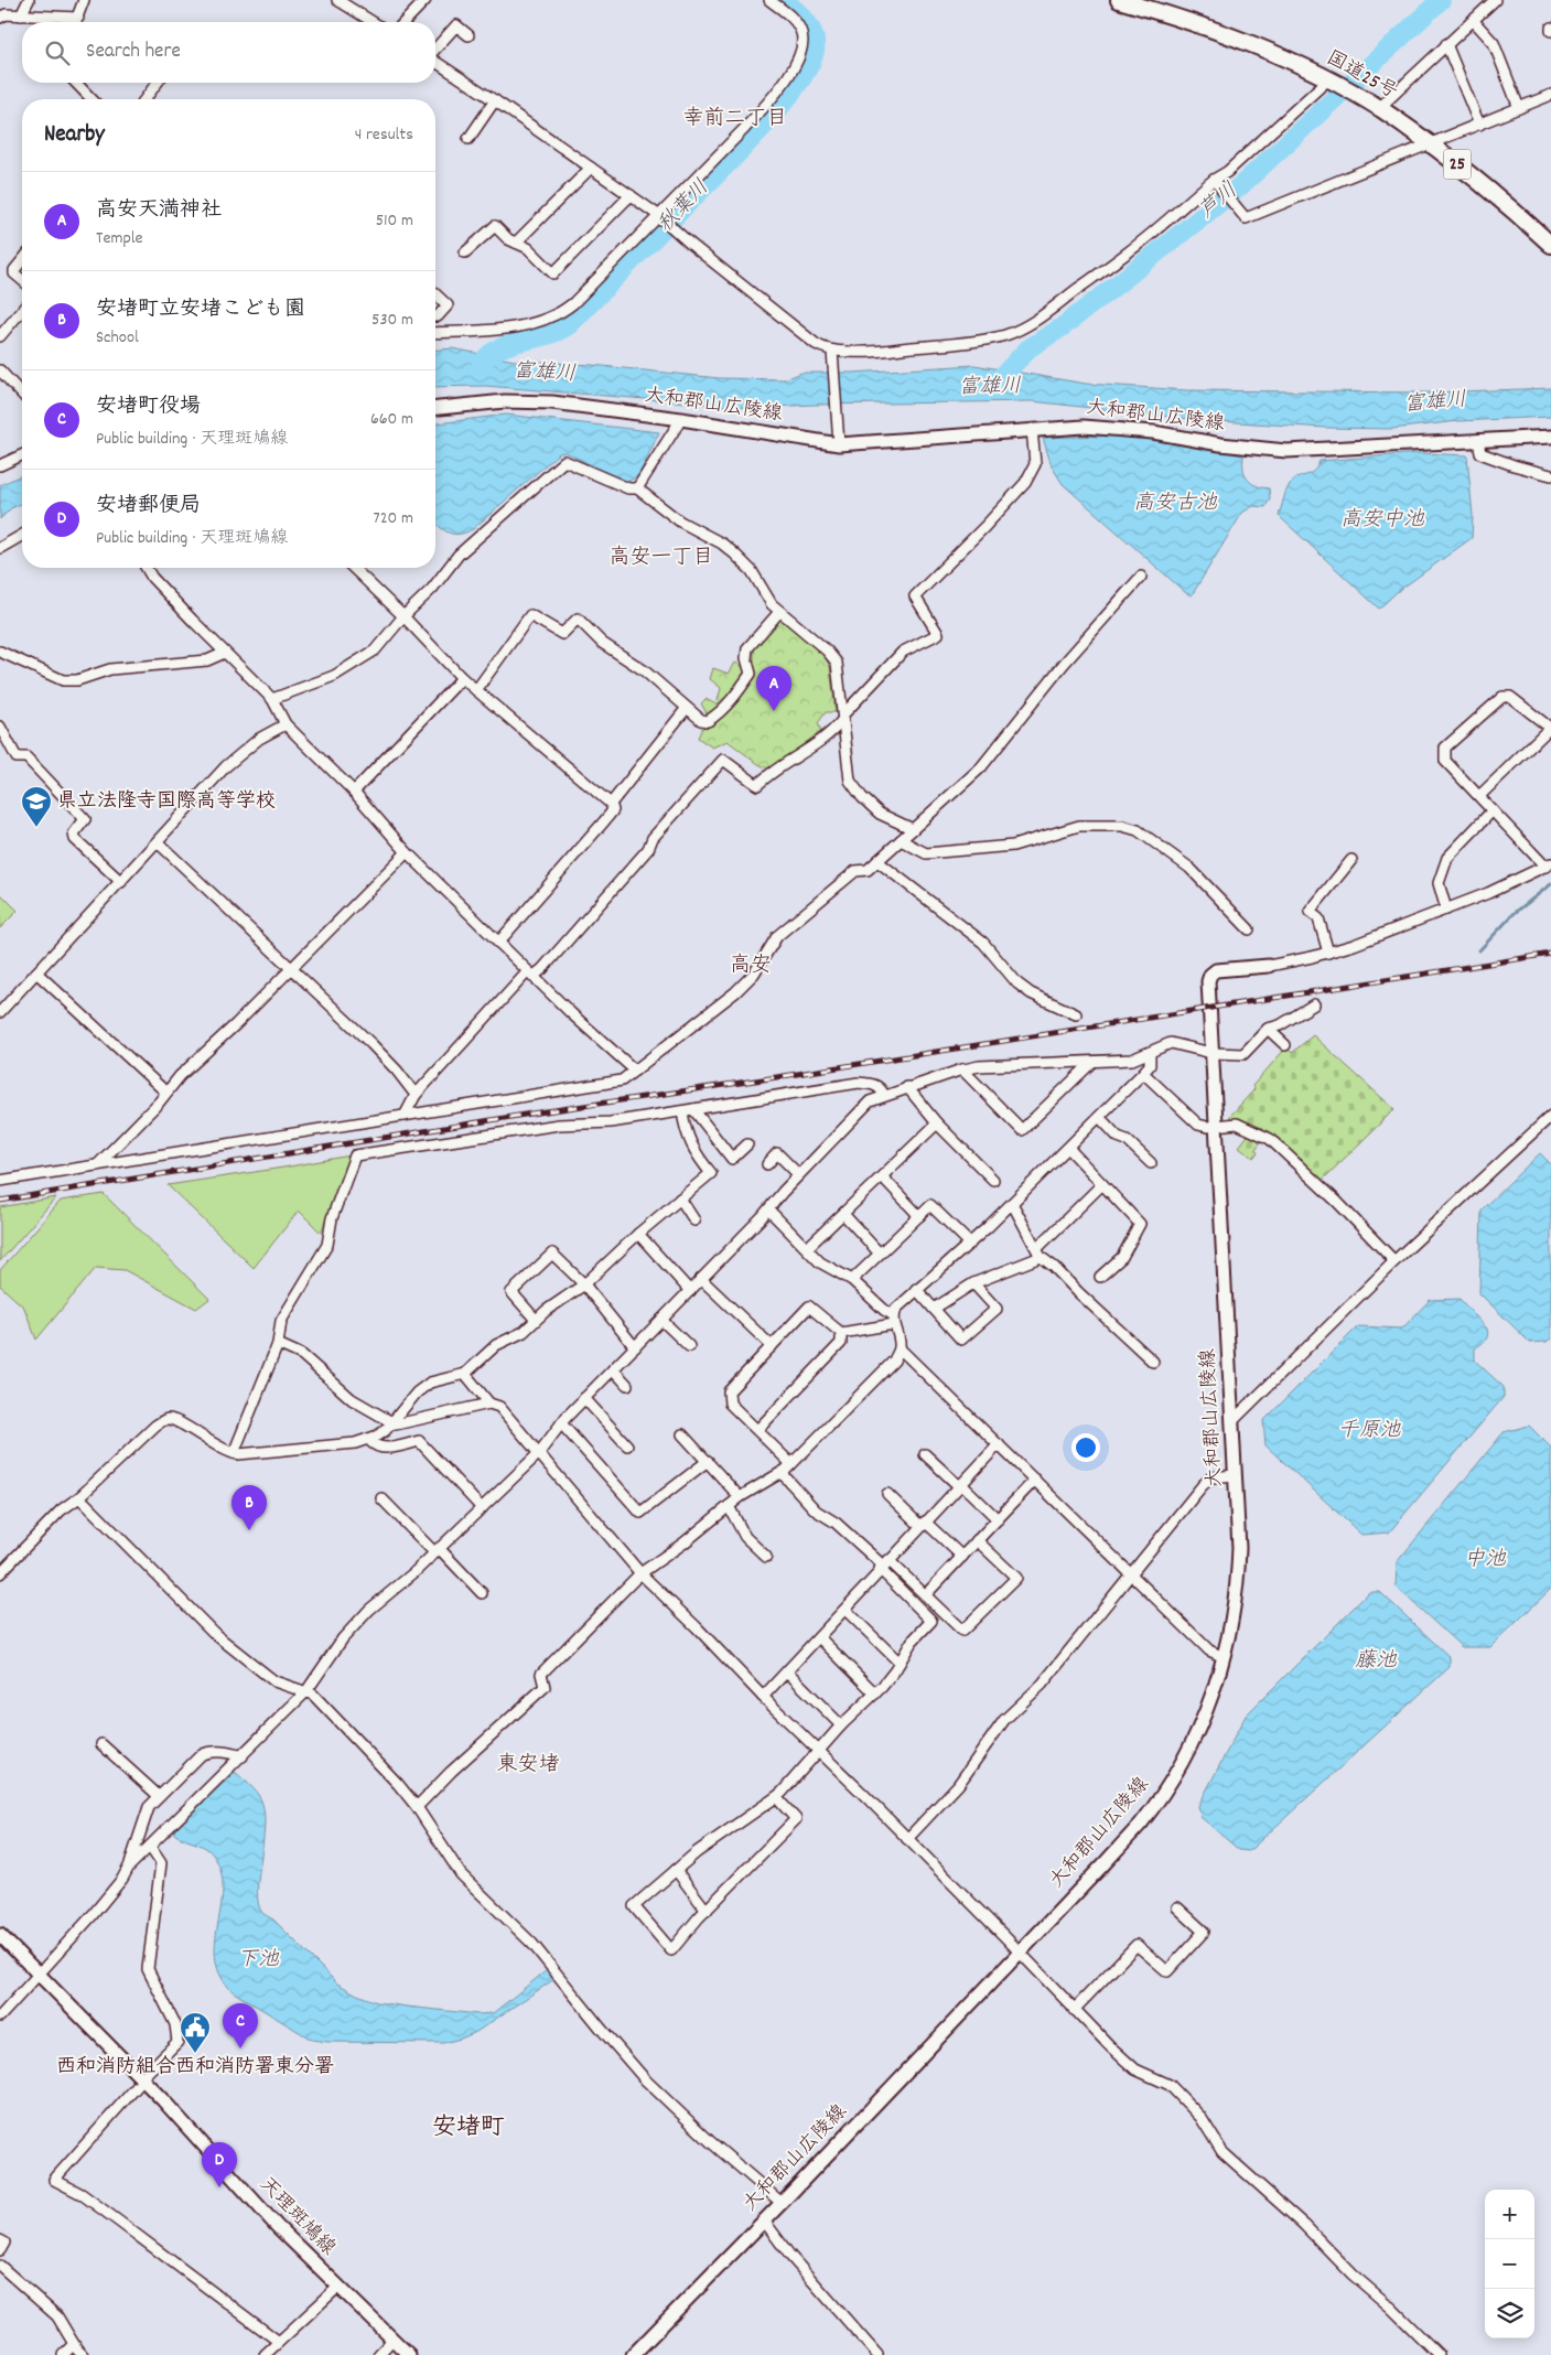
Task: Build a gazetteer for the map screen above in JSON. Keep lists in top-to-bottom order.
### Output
{
  "streets": {
    "highway": ["国道25号", "25"],
    "main road": ["大和郡山広陵線", "天理斑鳩線"]
  },
  "districts": [
    "幸前二丁目",
    "高安一丁目",
    "高安",
    "東安堵",
    "安堵町"
  ],
  "water": [
    "芦川",
    "秋葉川",
    "富雄川",
    "高安古池",
    "高安中池",
    "千原池",
    "中池",
    "藤池",
    "下池"
  ],
  "places": {
    "school or university": ["県立法隆寺国際高等学校"],
    "public building": ["西和消防組合西和消防署東分署"]
  },
  "page": {
    "search": "Search here",
    "heading": ["Nearby", "4 results"],
    "list": [
      {
        "mark": "A",
        "name": "高安天満神社",
        "note": "Temple",
        "value": "510 m"
      },
      {
        "mark": "B",
        "name": "安堵町立安堵こども園",
        "note": "School",
        "value": "530 m"
      },
      {
        "mark": "C",
        "name": "安堵町役場",
        "note": "Public building · 天理斑鳩線",
        "value": "660 m"
      },
      {
        "mark": "D",
        "name": "安堵郵便局",
        "note": "Public building · 天理斑鳩線",
        "value": "720 m"
      }
    ],
    "pins": [
      "A",
      "B",
      "C",
      "D"
    ],
    "map_buttons": ["+", "−"]
  }
}
